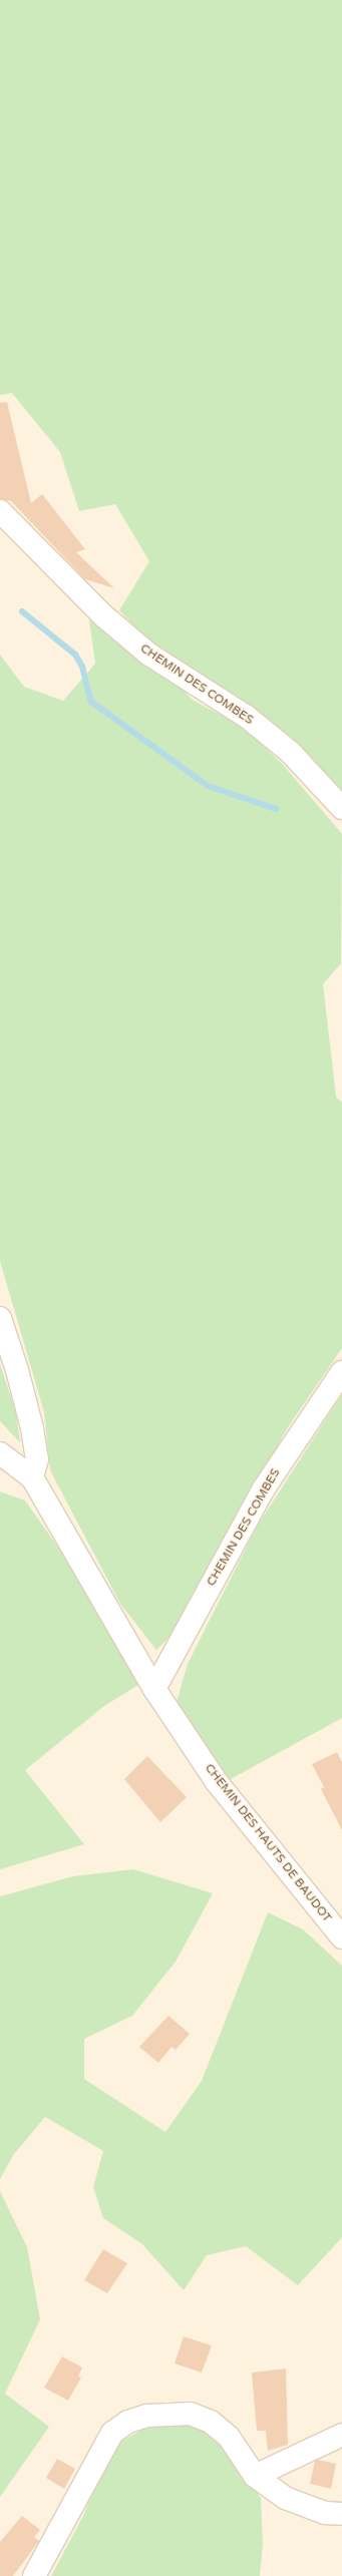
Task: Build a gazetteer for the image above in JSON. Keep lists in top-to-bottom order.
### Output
{
  "streets": {
    "street": ["CHEMIN DES COMBES", "CHEMIN DES HAUTS DE BAUDOT"]
  },
  "crossings": [
    ["CHEMIN DES COMBES", "CHEMIN DES HAUTS DE BAUDOT"]
  ]
}
